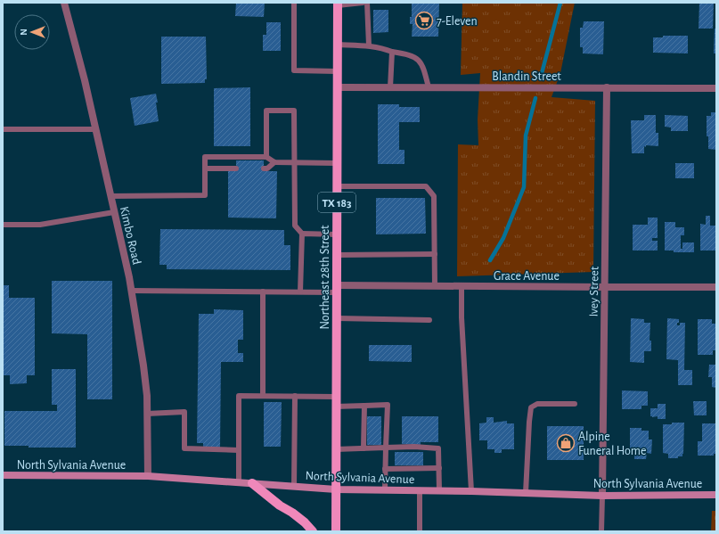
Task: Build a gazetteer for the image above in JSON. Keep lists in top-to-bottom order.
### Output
{
  "streets": {
    "main road": ["TX 183", "Northeast 28th Street", "North Sylvania Avenue"],
    "street": [
      "Blandin Street",
      "Kimbo Road",
      "Grace Avenue",
      "Ivey Street"
    ]
  },
  "crossings": [
    ["Blandin Street", "Northeast 28th Street"],
    ["Blandin Street", "Ivey Street"],
    ["Kimbo Road", "North Sylvania Avenue"],
    ["Grace Avenue", "Northeast 28th Street"],
    ["Grace Avenue", "Ivey Street"],
    ["Northeast 28th Street", "North Sylvania Avenue"],
    ["Ivey Street", "North Sylvania Avenue"]
  ],
  "places": {
    "supermarket": ["7-Eleven"],
    "shop": ["Alpine Funeral Home"]
  },
  "north": "left"
}
